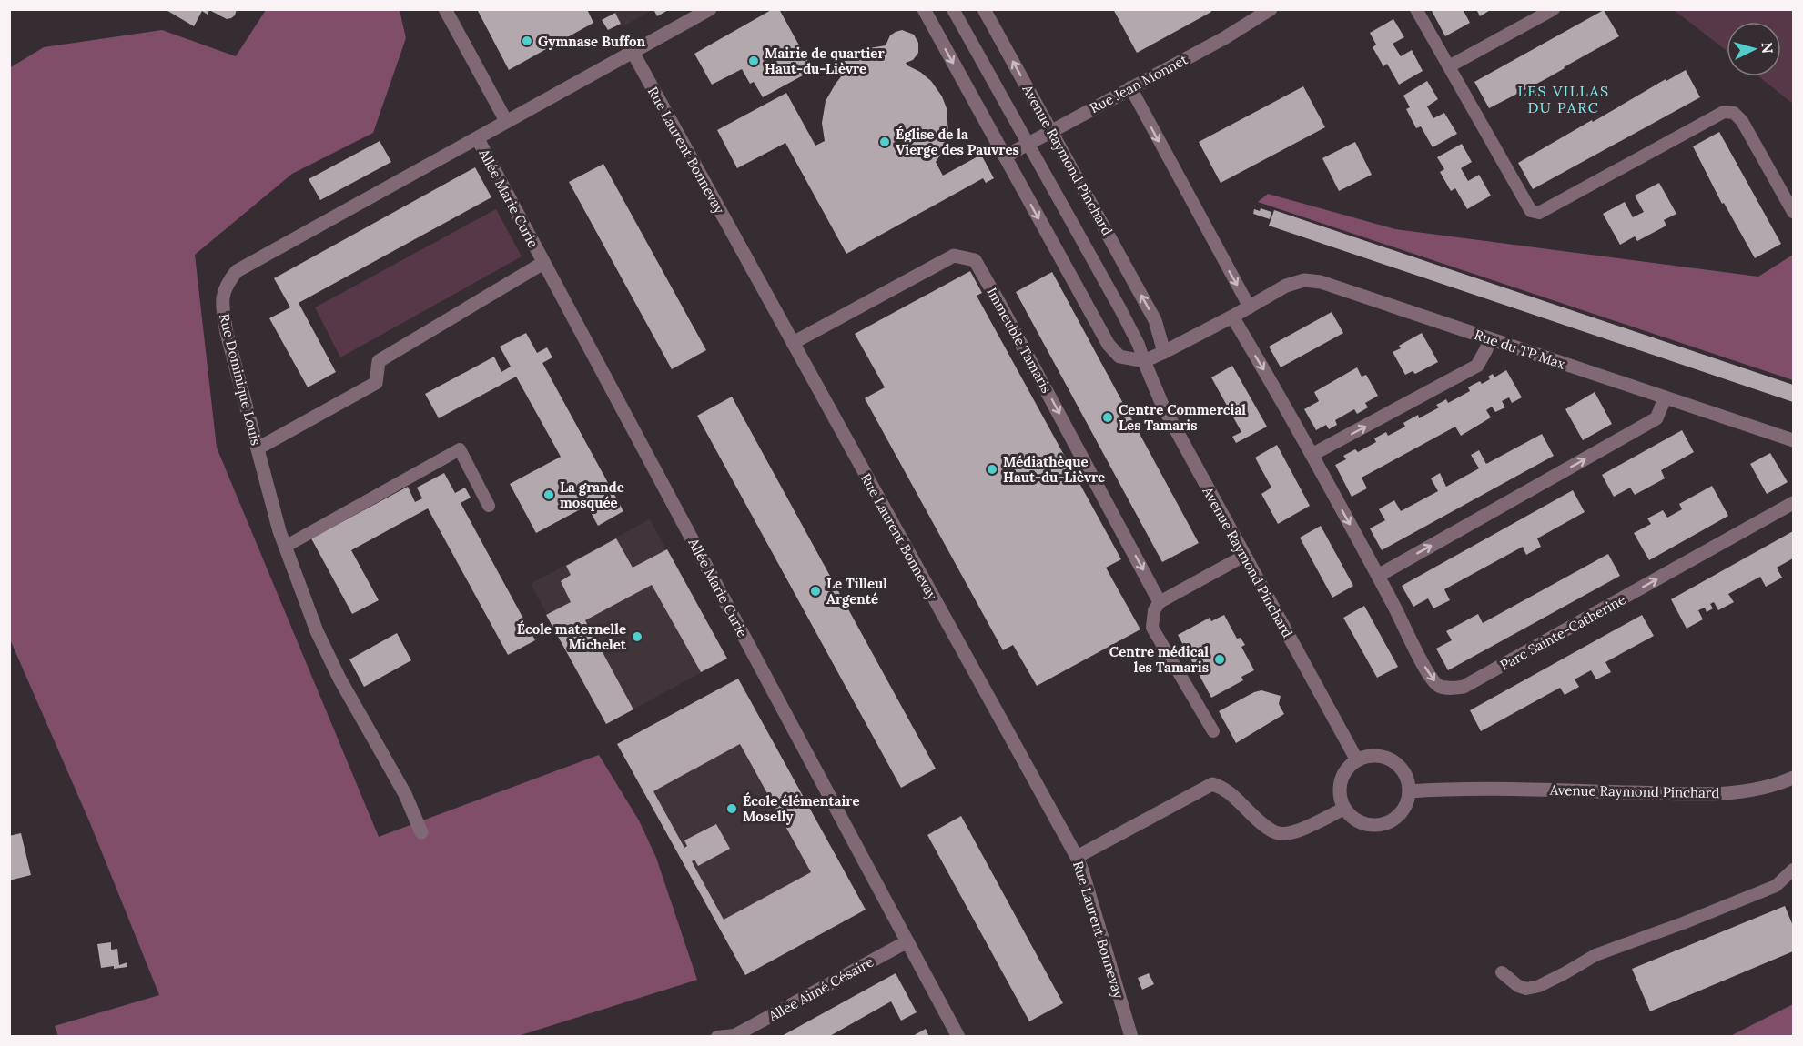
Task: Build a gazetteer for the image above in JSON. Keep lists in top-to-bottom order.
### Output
{
  "streets": {
    "street": [
      "Rue Jean Monnet",
      "Rue Laurent Bonnevay",
      "Avenue Raymond Pinchard",
      "Allée Marie Curie",
      "Immeuble Tamaris",
      "Rue du TP Max",
      "Rue Dominique Louis",
      "Parc Sainte-Catherine",
      "Allée Aimé Césaire"
    ]
  },
  "crossings": [
    ["Rue Jean Monnet", "Avenue Raymond Pinchard"],
    ["Rue Laurent Bonnevay", "Immeuble Tamaris"],
    ["Rue Laurent Bonnevay", "Rue Dominique Louis"],
    ["Allée Marie Curie", "Rue Dominique Louis"],
    ["Allée Marie Curie", "Allée Aimé Césaire"]
  ],
  "districts": ["LES VILLAS DU PARC"],
  "places": [
    "Gymnase Buffon",
    "Mairie de quartier Haut-du-Lièvre",
    "Église de la Vierge des Pauvres",
    "Centre Commercial Les Tamaris",
    "Médiathèque Haut-du-Lièvre",
    "La grande mosquée",
    "Le Tilleul Argenté",
    "École maternelle Michelet",
    "Centre médical les Tamaris",
    "École élémentaire Moselly"
  ],
  "north": "right"
}
